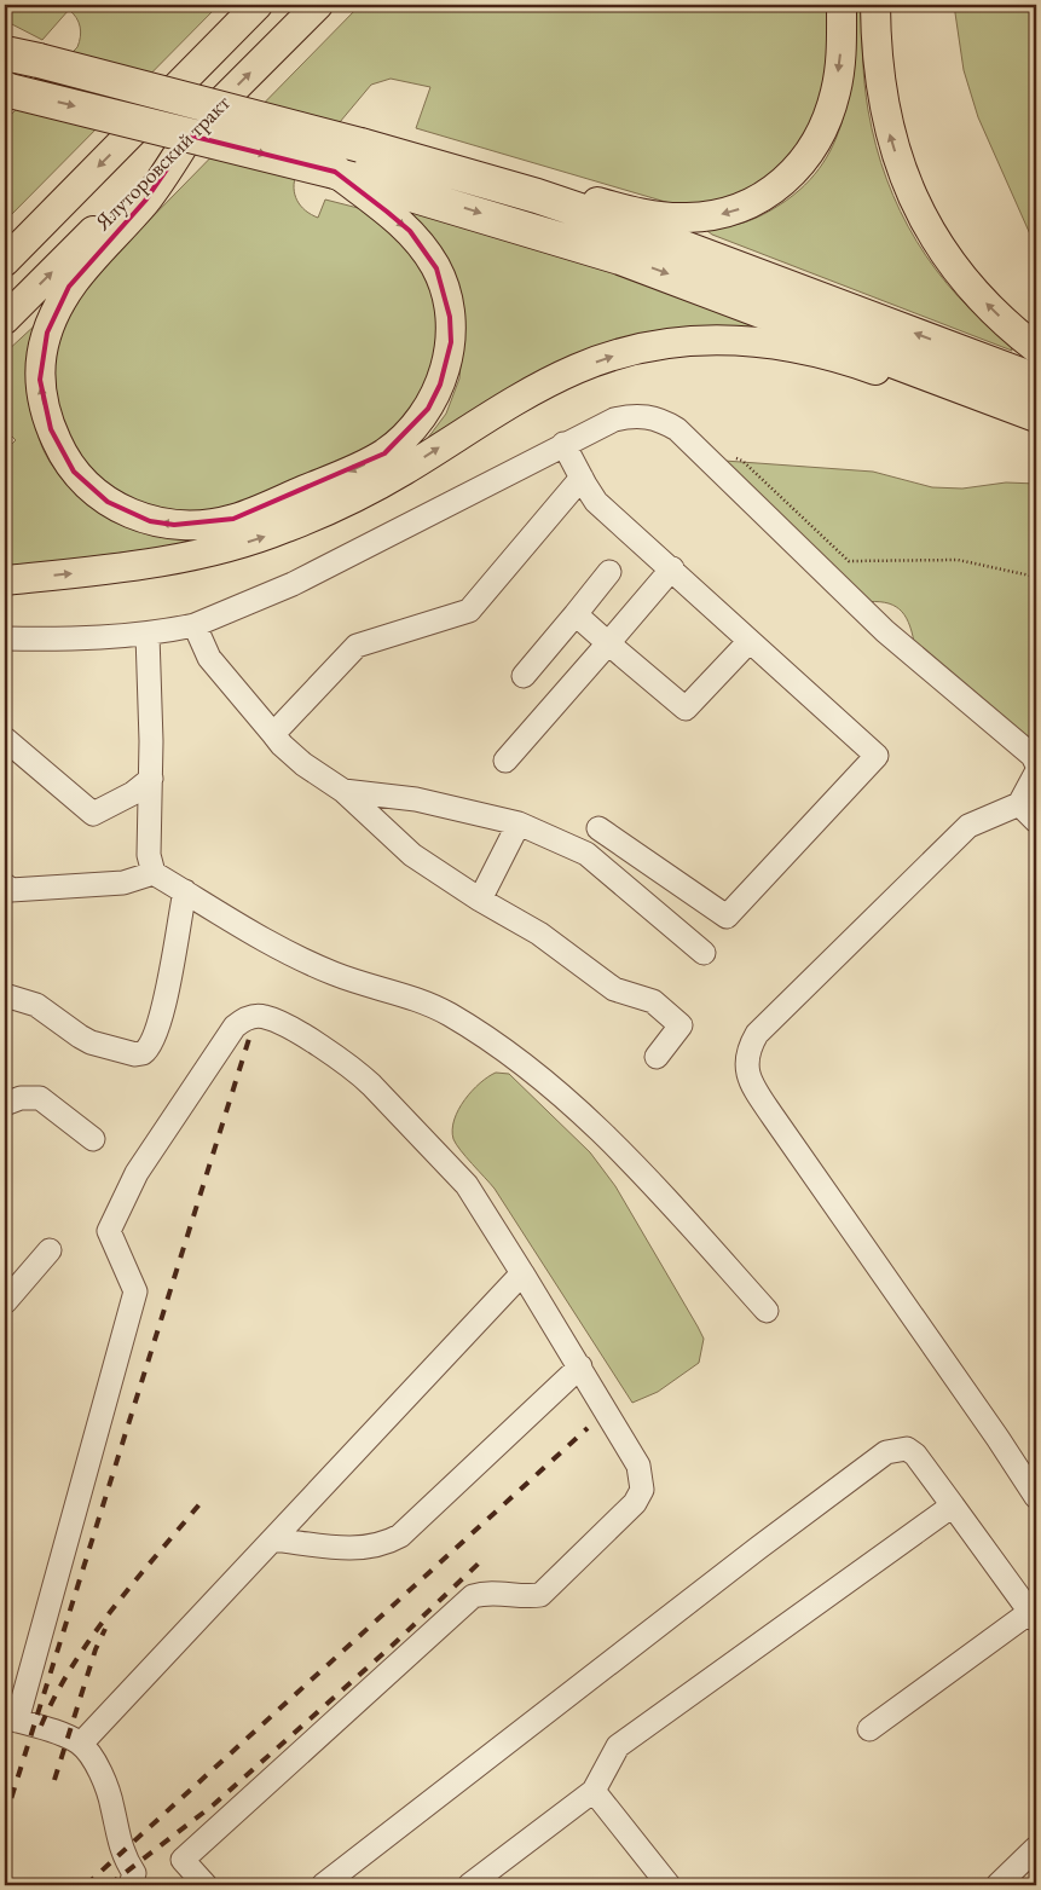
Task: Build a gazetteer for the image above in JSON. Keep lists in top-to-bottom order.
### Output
{
  "streets": {
    "main road": ["Ялуторовский тракт"]
  }
}
